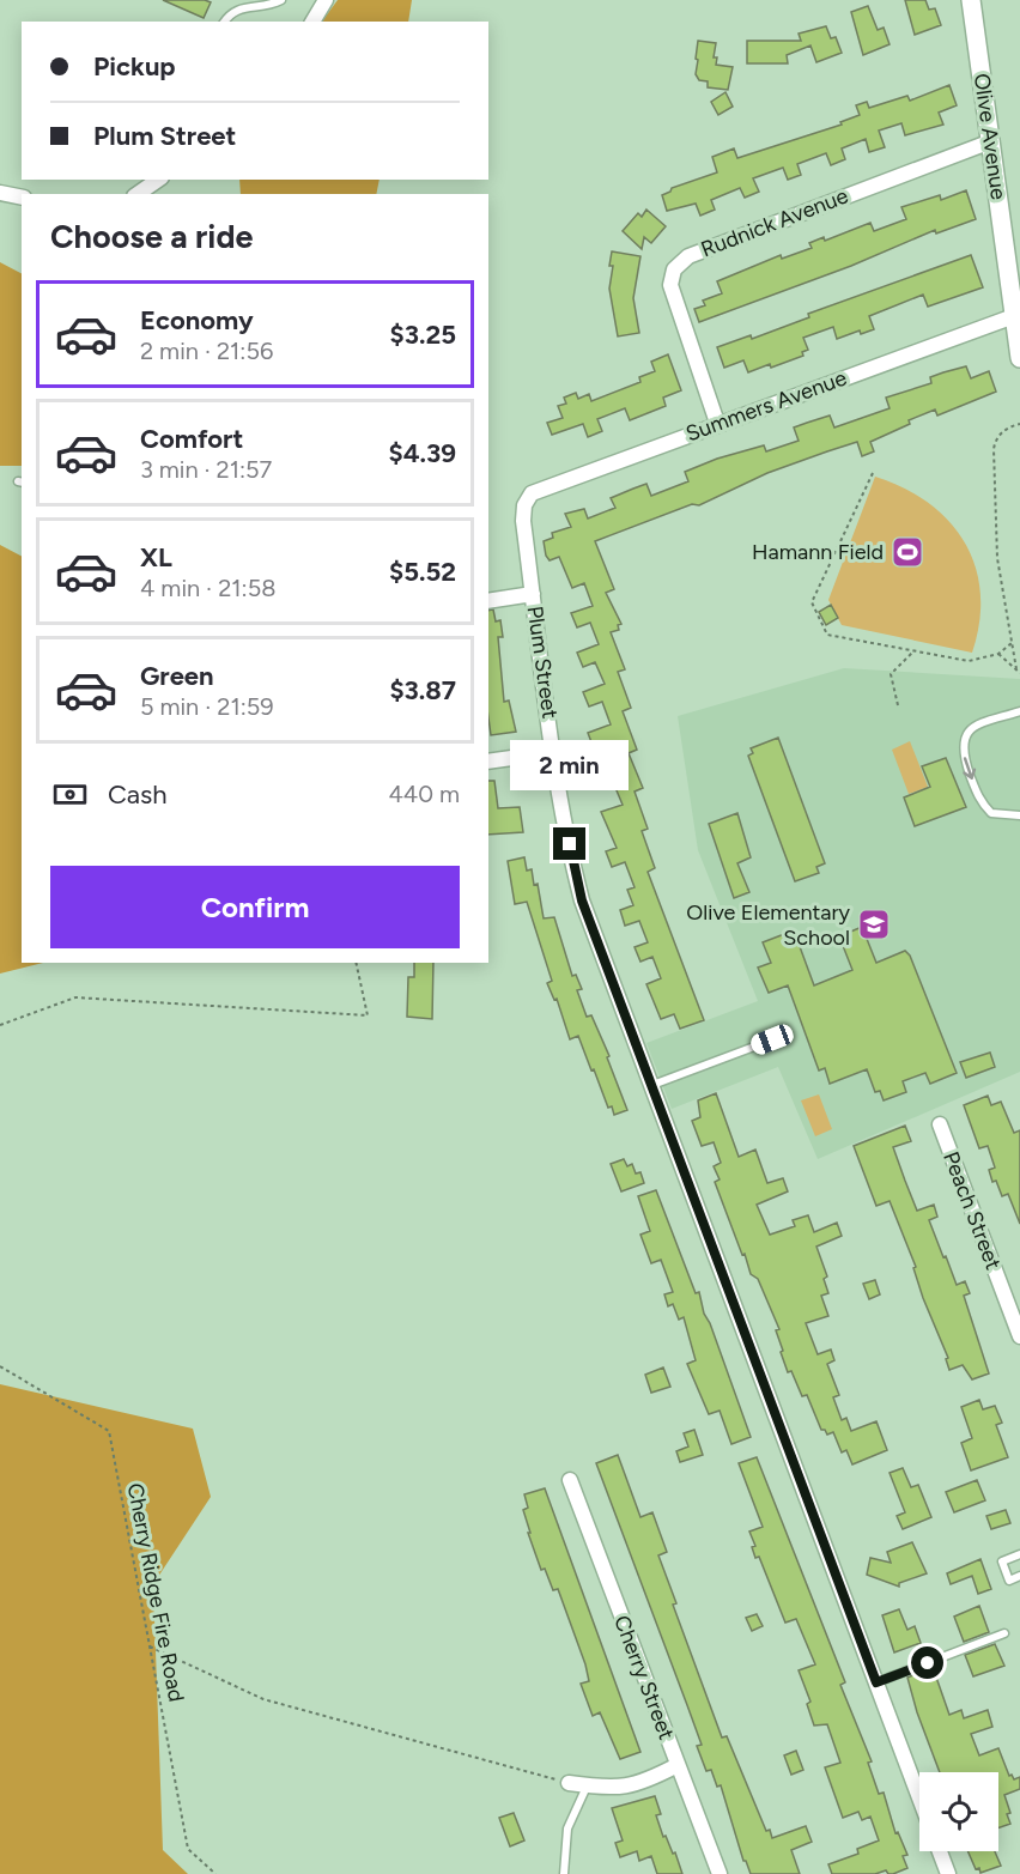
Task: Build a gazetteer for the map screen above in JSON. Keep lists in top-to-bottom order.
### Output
{
  "streets": {
    "street": [
      "Olive Avenue",
      "Rudnick Avenue",
      "Summers Avenue",
      "Plum Street",
      "Peach Street",
      "Cherry Street"
    ],
    "path": ["Cherry Ridge Fire Road"]
  },
  "crossings": [
    ["Olive Avenue", "Rudnick Avenue"],
    ["Olive Avenue", "Summers Avenue"],
    ["Rudnick Avenue", "Summers Avenue"],
    ["Summers Avenue", "Plum Street"]
  ],
  "places": {
    "sports": ["Hamann Field"],
    "school or university": ["Olive Elementary School"]
  },
  "page": {
    "banner": ["Pickup", "Plum Street"],
    "heading": "Choose a ride",
    "list": [
      {
        "name": "Economy",
        "note": "2 min · 21:56",
        "value": "$3.25"
      },
      {
        "name": "Comfort",
        "note": "3 min · 21:57",
        "value": "$4.39"
      },
      {
        "name": "XL",
        "note": "4 min · 21:58",
        "value": "$5.52"
      },
      {
        "name": "Green",
        "note": "5 min · 21:59",
        "value": "$3.87"
      }
    ],
    "bubble": "2 min",
    "pay": ["Cash", "440 m"],
    "buttons": "Confirm"
  }
}
